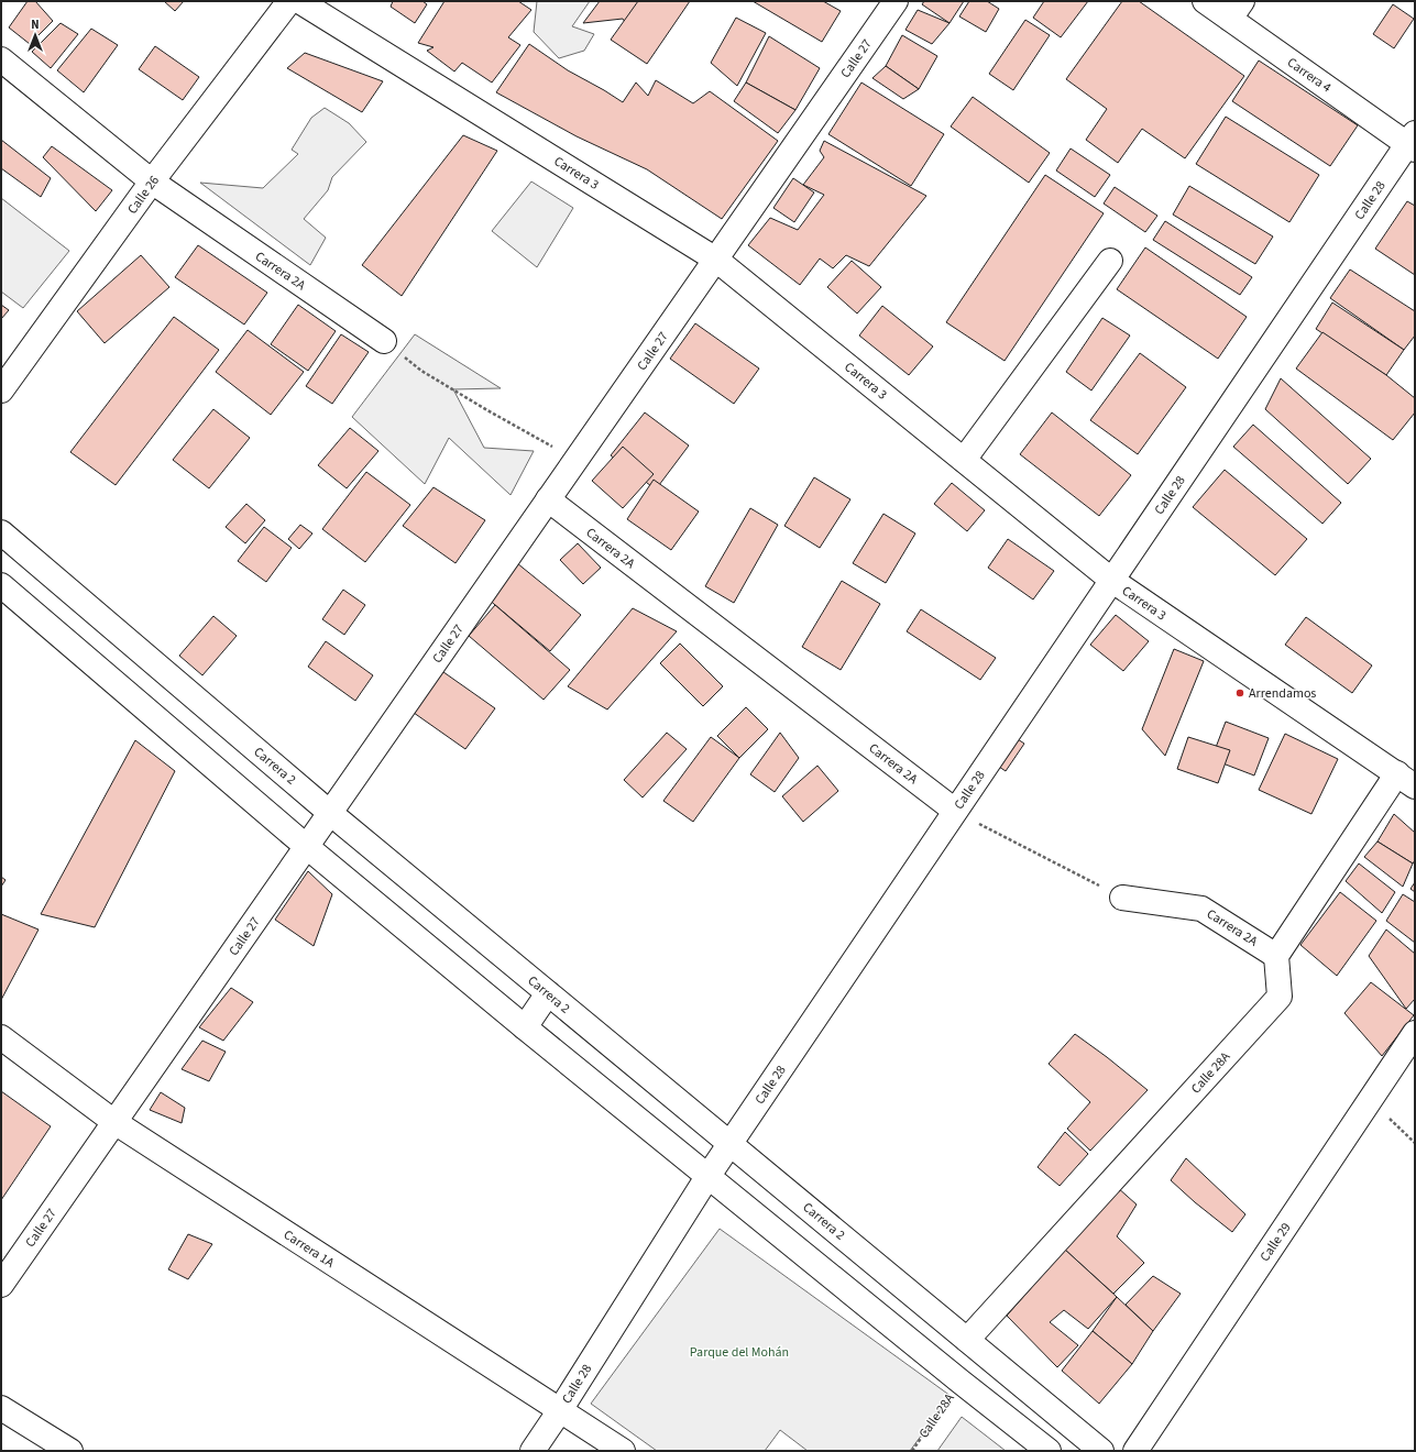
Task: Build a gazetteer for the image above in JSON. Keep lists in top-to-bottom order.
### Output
{
  "streets": {
    "street": [
      "Calle 27",
      "Carrera 4",
      "Carrera 3",
      "Calle 26",
      "Calle 28",
      "Carrera 2A",
      "Carrera 2",
      "Calle 28A",
      "Calle 29",
      "Carrera 1A"
    ]
  },
  "crossings": [
    ["Calle 27", "Carrera 3"],
    ["Calle 27", "Carrera 2A"],
    ["Calle 27", "Carrera 2"],
    ["Calle 27", "Carrera 1A"],
    ["Carrera 4", "Calle 28"],
    ["Carrera 3", "Calle 28"],
    ["Calle 26", "Carrera 2A"],
    ["Calle 28", "Carrera 2A"],
    ["Calle 28", "Carrera 2"],
    ["Calle 28", "Carrera 1A"],
    ["Carrera 2A", "Calle 28A"],
    ["Carrera 2", "Calle 28A"]
  ],
  "parks": ["Parque del Mohán"],
  "places": ["Arrendamos"],
  "north": "top"
}
